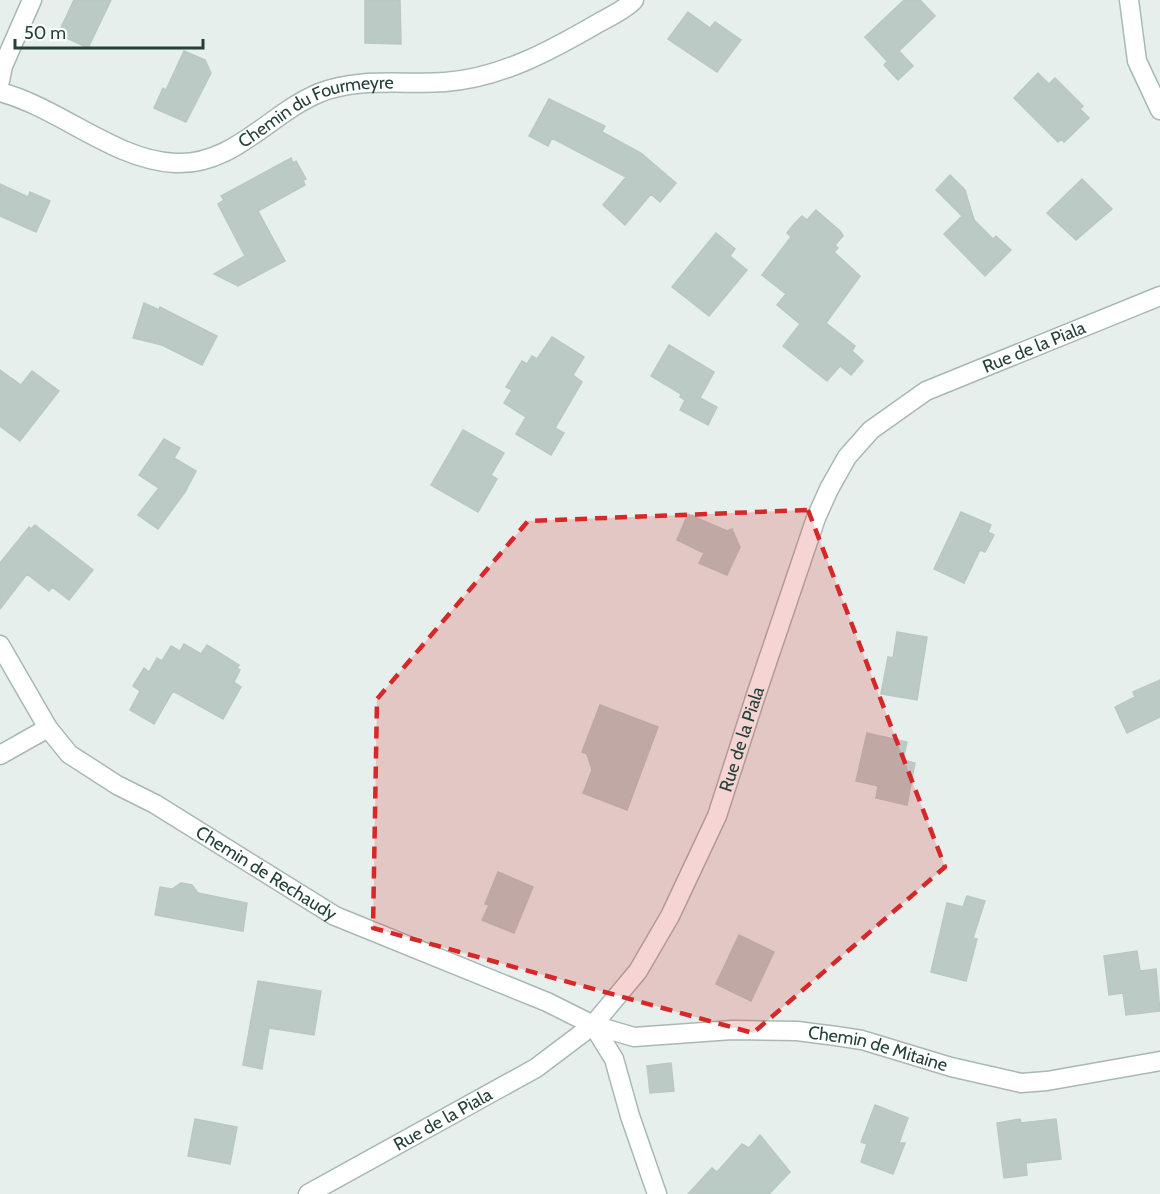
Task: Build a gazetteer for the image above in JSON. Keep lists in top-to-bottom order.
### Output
{
  "streets": {
    "street": [
      "Chemin du Fourmeyre",
      "Rue de la Piala",
      "Chemin de Rechaudy",
      "Chemin de Mitaine"
    ]
  },
  "crossings": [
    ["Rue de la Piala", "Chemin de Rechaudy"],
    ["Rue de la Piala", "Chemin de Mitaine"],
    ["Chemin de Rechaudy", "Chemin de Mitaine"]
  ],
  "scale_bar": "50 m"
}
